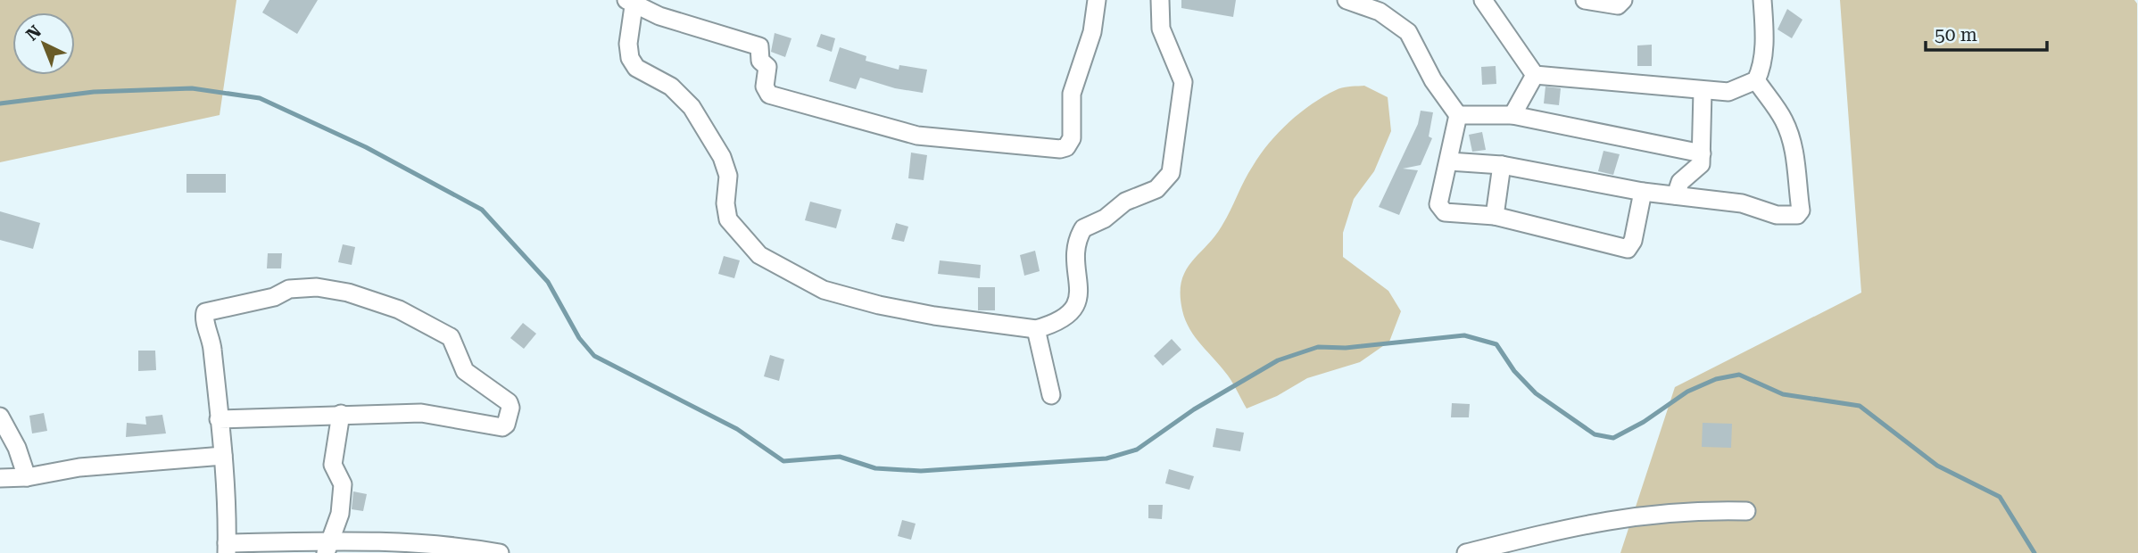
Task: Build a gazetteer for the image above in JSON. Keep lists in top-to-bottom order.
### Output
{
  "scale_bar": "50 m",
  "north": "top left"
}
